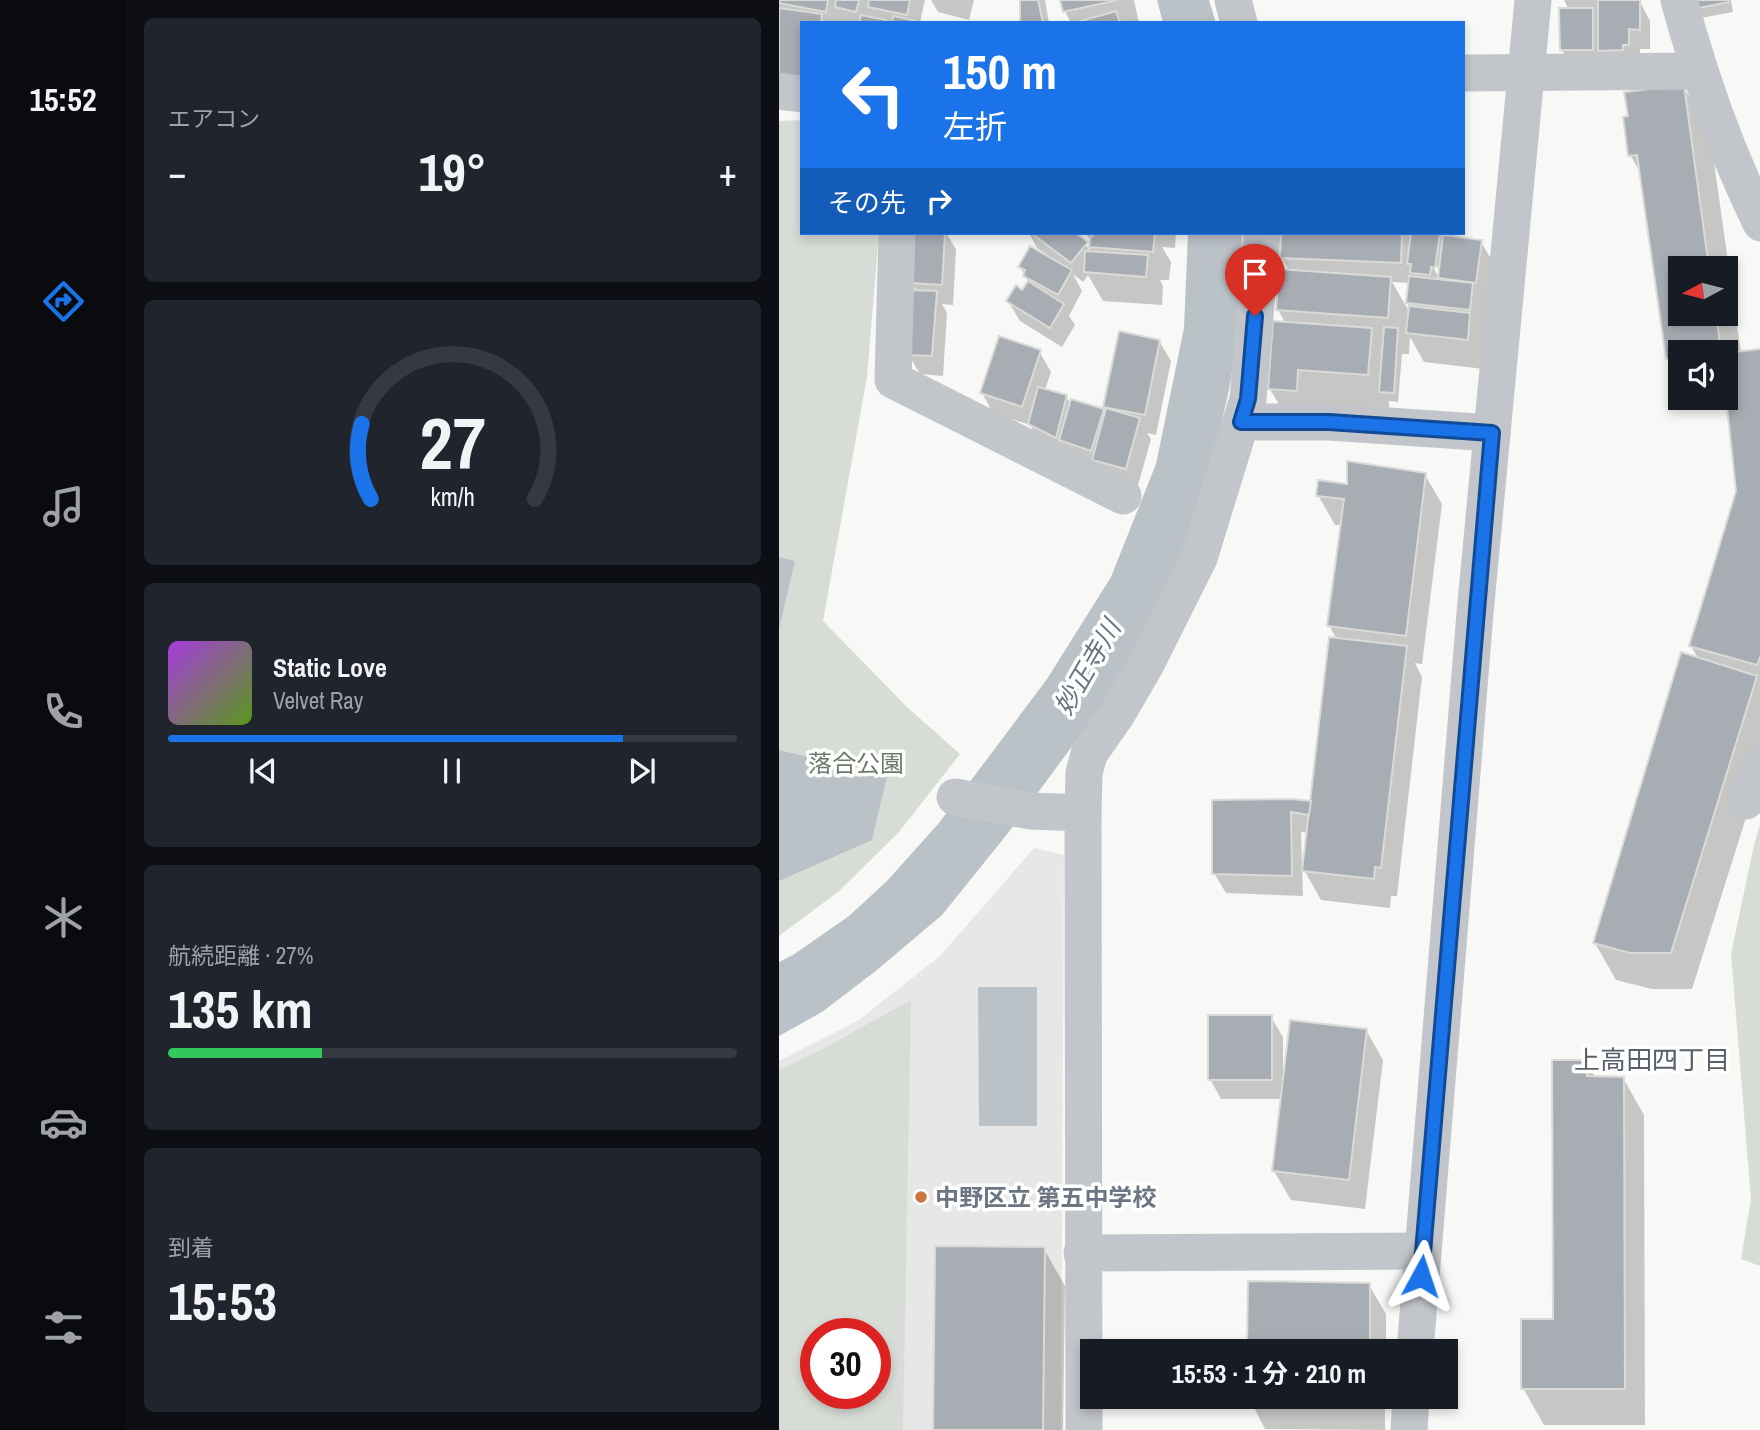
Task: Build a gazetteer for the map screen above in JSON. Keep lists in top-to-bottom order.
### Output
{
  "districts": ["上高田四丁目"],
  "water": ["妙正寺川"],
  "parks": ["落合公園"],
  "places": ["中野区立 第五中学校"],
  "north": "left",
  "page": {
    "tabs": "15:52",
    "tile": [
      "エアコン",
      ["航続距離 · 27%", "135 km"],
      ["到着", "15:53"]
    ],
    "turn": ["150 m", "左折"],
    "heat": ["−", "19°", "+"],
    "then": "その先",
    "song": ["Static Love", "Velvet Ray"],
    "limit": "30",
    "trip": "15:53 · 1 分 · 210 m",
    "gauge": ["27", "km/h"]
  }
}
